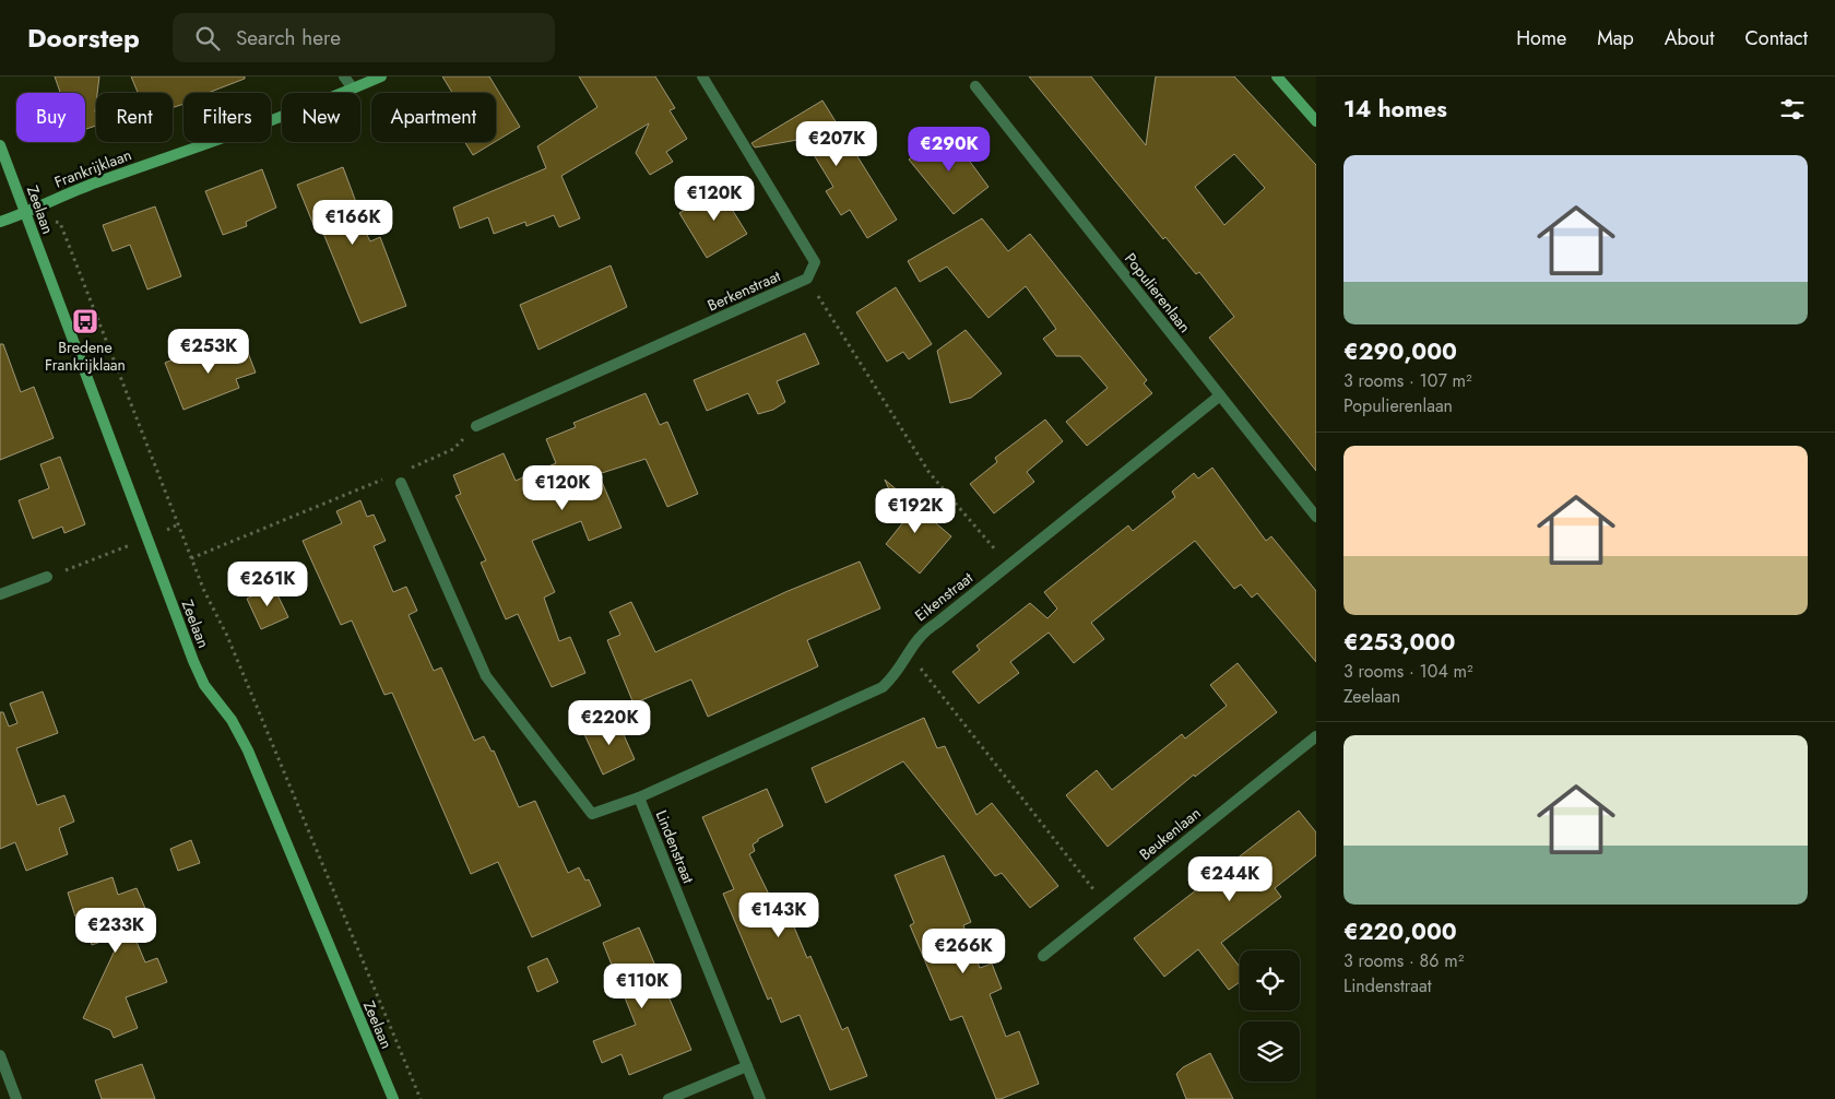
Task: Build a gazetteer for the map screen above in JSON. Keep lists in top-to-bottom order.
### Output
{
  "streets": {
    "street": [
      "Frankrijklaan",
      "Zeelaan",
      "Berkenstraat",
      "Populierenlaan",
      "Eikenstraat",
      "Beukenlaan",
      "Lindenstraat"
    ]
  },
  "crossings": [
    ["Frankrijklaan", "Zeelaan"],
    ["Populierenlaan", "Eikenstraat"],
    ["Eikenstraat", "Lindenstraat"]
  ],
  "places": {
    "bus stop": ["Bredene Frankrijklaan"]
  },
  "page": {
    "header": "Doorstep",
    "search": "Search here",
    "nav": [
      "Home",
      "Map",
      "About",
      "Contact"
    ],
    "heading": "14 homes",
    "chip": [
      "Buy",
      "Rent",
      "Filters",
      "New",
      "Apartment"
    ],
    "price": [
      "€207K",
      "€290K",
      "€120K",
      "€166K",
      "€253K",
      "€120K",
      "€192K",
      "€261K",
      "€220K",
      "€244K",
      "€143K",
      "€233K",
      "€266K",
      "€110K"
    ],
    "list": [
      {
        "name": "€290,000",
        "note": "3 rooms · 107 m² · Populierenlaan"
      },
      {
        "name": "€253,000",
        "note": "3 rooms · 104 m² · Zeelaan"
      },
      {
        "name": "€220,000",
        "note": "3 rooms · 86 m² · Lindenstraat"
      }
    ]
  }
}
